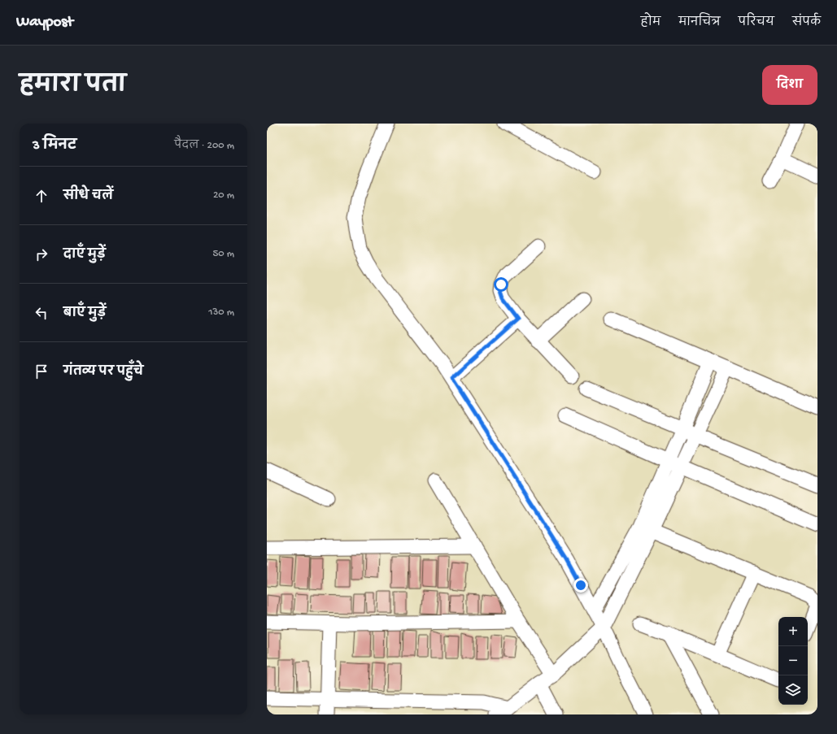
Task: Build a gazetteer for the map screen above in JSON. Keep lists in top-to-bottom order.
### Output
{
  "page": {
    "header": "Waypost",
    "nav": [
      "होम",
      "मानचित्र",
      "परिचय",
      "संपर्क"
    ],
    "title": "हमारा पता",
    "buttons": "दिशा",
    "heading": ["3 मिनट", "पैदल · 200 m"],
    "list": [
      ["सीधे चलें", "20 m"],
      ["दाएँ मुड़ें", "50 m"],
      ["बाएँ मुड़ें", "130 m"],
      "गंतव्य पर पहुँचे"
    ],
    "map_buttons": ["+", "−"]
  }
}
